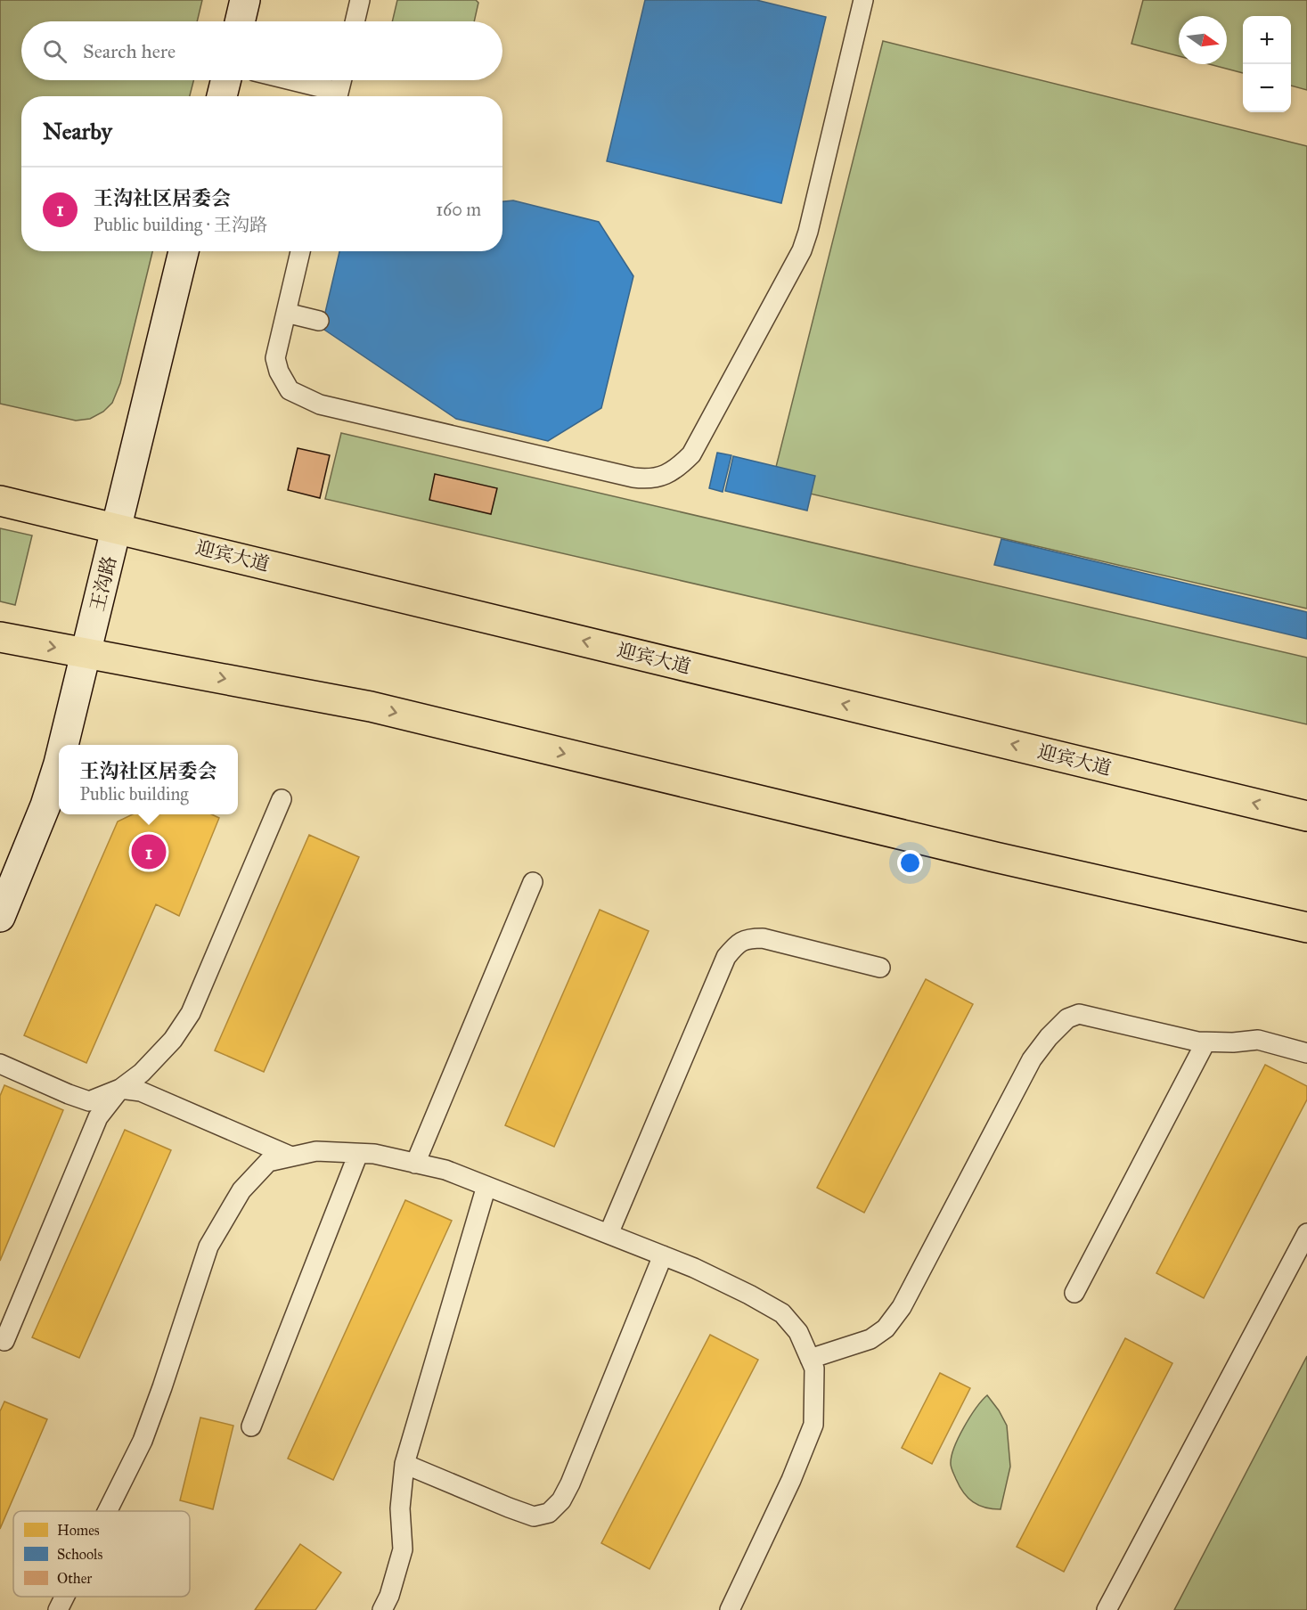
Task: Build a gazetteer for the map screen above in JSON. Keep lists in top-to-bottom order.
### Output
{
  "streets": {
    "highway": ["迎宾大道"],
    "street": ["王沟路"]
  },
  "crossings": [
    ["迎宾大道", "王沟路"]
  ],
  "legend": ["Homes", "Schools", "Other"],
  "north": "right",
  "page": {
    "map_buttons": ["+", "−"],
    "search": "Search here",
    "heading": "Nearby",
    "list": [
      {
        "mark": "1",
        "name": "王沟社区居委会",
        "note": "Public building · 王沟路",
        "value": "160 m"
      }
    ],
    "popup": ["王沟社区居委会", "Public building"],
    "pins": "1"
  }
}
